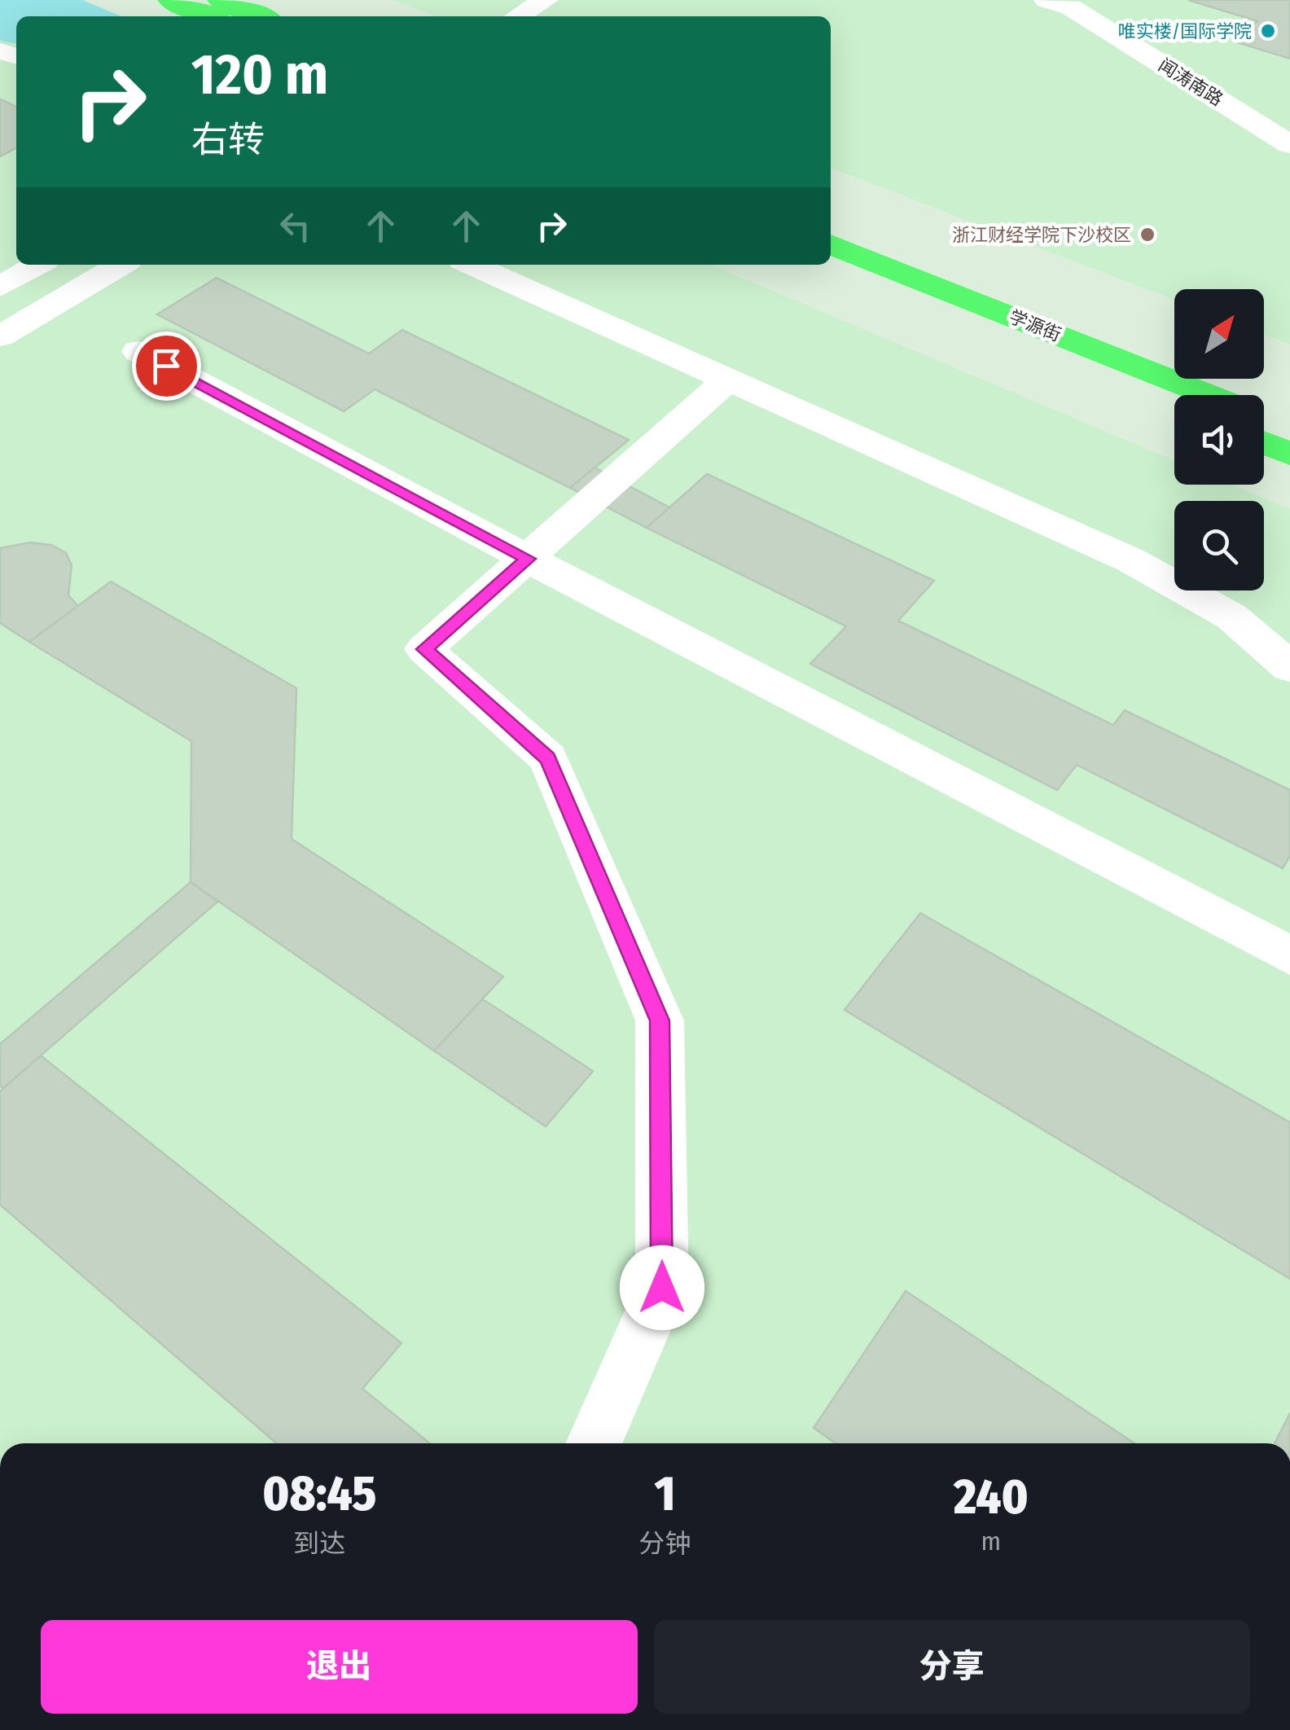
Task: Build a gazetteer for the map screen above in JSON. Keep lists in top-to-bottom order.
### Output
{
  "streets": {
    "main road": ["学源街"],
    "street": ["闻涛南路"]
  },
  "places": ["唯实楼/国际学院", "浙江财经学院下沙校区"],
  "north": "top right",
  "page": {
    "turn": ["120 m", "右转"],
    "eta": [
      "08:45",
      "到达",
      "1",
      "分钟",
      "240",
      "m"
    ],
    "buttons": ["退出", "分享"]
  }
}
